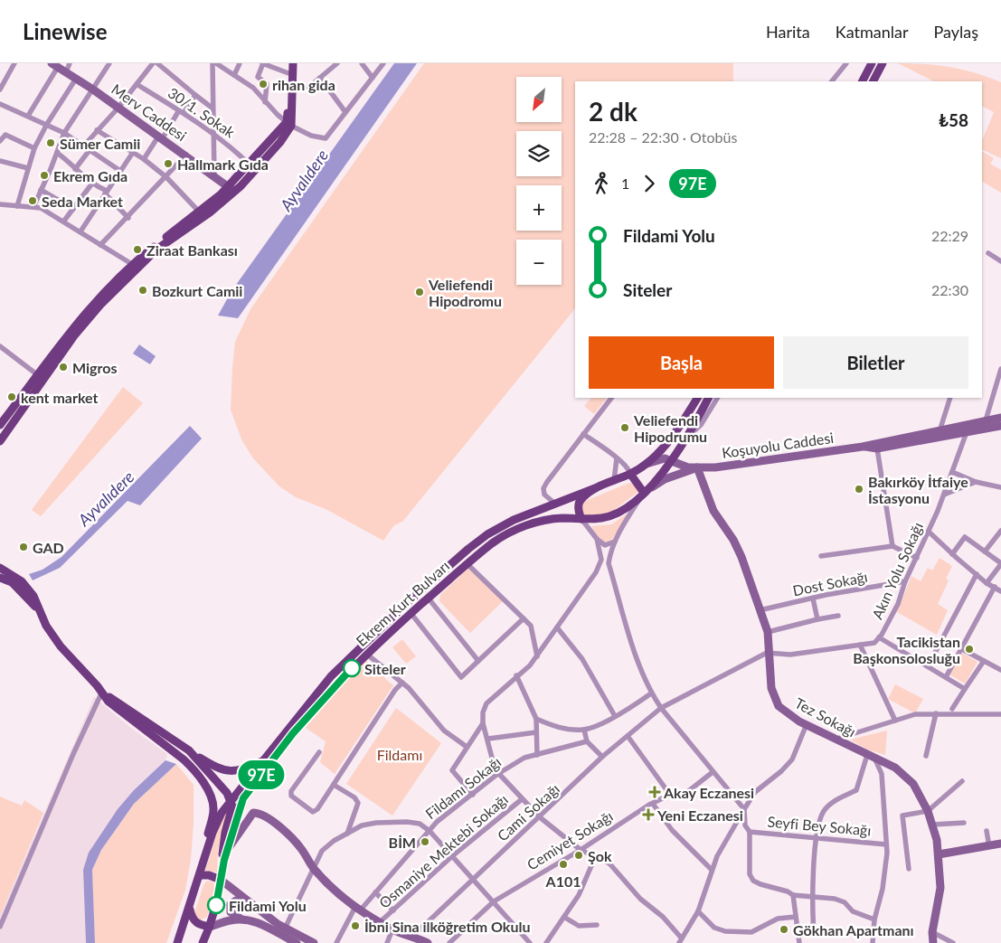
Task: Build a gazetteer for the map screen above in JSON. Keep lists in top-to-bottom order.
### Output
{
  "streets": {
    "main road": ["Ekrem Kurt Bulvarı"],
    "street": [
      "Merv Caddesi",
      "30/1. Sokak",
      "Koşuyolu Caddesi",
      "Akın Yolu Sokağı",
      "Dost Sokağı",
      "Tez Sokağı",
      "Fildamı Sokağı",
      "Cami Sokağı",
      "Seyfi Bey Sokağı",
      "Cemiyet Sokağı",
      "Osmaniye Mektebi Sokağı"
    ]
  },
  "crossings": [
    ["Koşuyolu Caddesi", "Akın Yolu Sokağı"],
    ["Koşuyolu Caddesi", "Tez Sokağı"],
    ["Akın Yolu Sokağı", "Dost Sokağı"],
    ["Akın Yolu Sokağı", "Tez Sokağı"],
    ["Akın Yolu Sokağı", "Cami Sokağı"],
    ["Dost Sokağı", "Tez Sokağı"],
    ["Tez Sokağı", "Cami Sokağı"]
  ],
  "water": ["Ayvalıdere"],
  "parks": ["Fildamı"],
  "places": {
    "other": [
      "rihan gida",
      "Sümer Camii",
      "Hallmark Gıda",
      "Ekrem Gıda",
      "Seda Market",
      "Ziraat Bankası",
      "Bozkurt Camii",
      "Veliefendi Hipodromu",
      "Migros",
      "kent market",
      "Veliefendi Hipodrumu",
      "Bakırköy İtfaiye İstasyonu",
      "GAD",
      "Tacikistan Başkonsolosluğu",
      "Siteler",
      "BİM",
      "Şok",
      "A101",
      "Fildami Yolu",
      "İbni Sina ilköğretim Okulu",
      "Gökhan Apartmanı"
    ],
    "health": ["Akay Eczanesi", "Yeni Eczanesi"]
  },
  "lines": ["bus line 97E"],
  "north": "bottom left",
  "page": {
    "header": "Linewise",
    "nav": ["Harita", "Katmanlar", "Paylaş"],
    "on_map": "97E",
    "map_buttons": ["+", "−"],
    "heading": ["2 dk", "22:28 – 22:30 · Otobüs", "₺58"],
    "legs": ["1", "97E"],
    "list": [
      {
        "name": "Fildami Yolu",
        "value": "22:29"
      },
      {
        "name": "Siteler",
        "value": "22:30"
      }
    ],
    "buttons": ["Başla", "Biletler"]
  }
}
